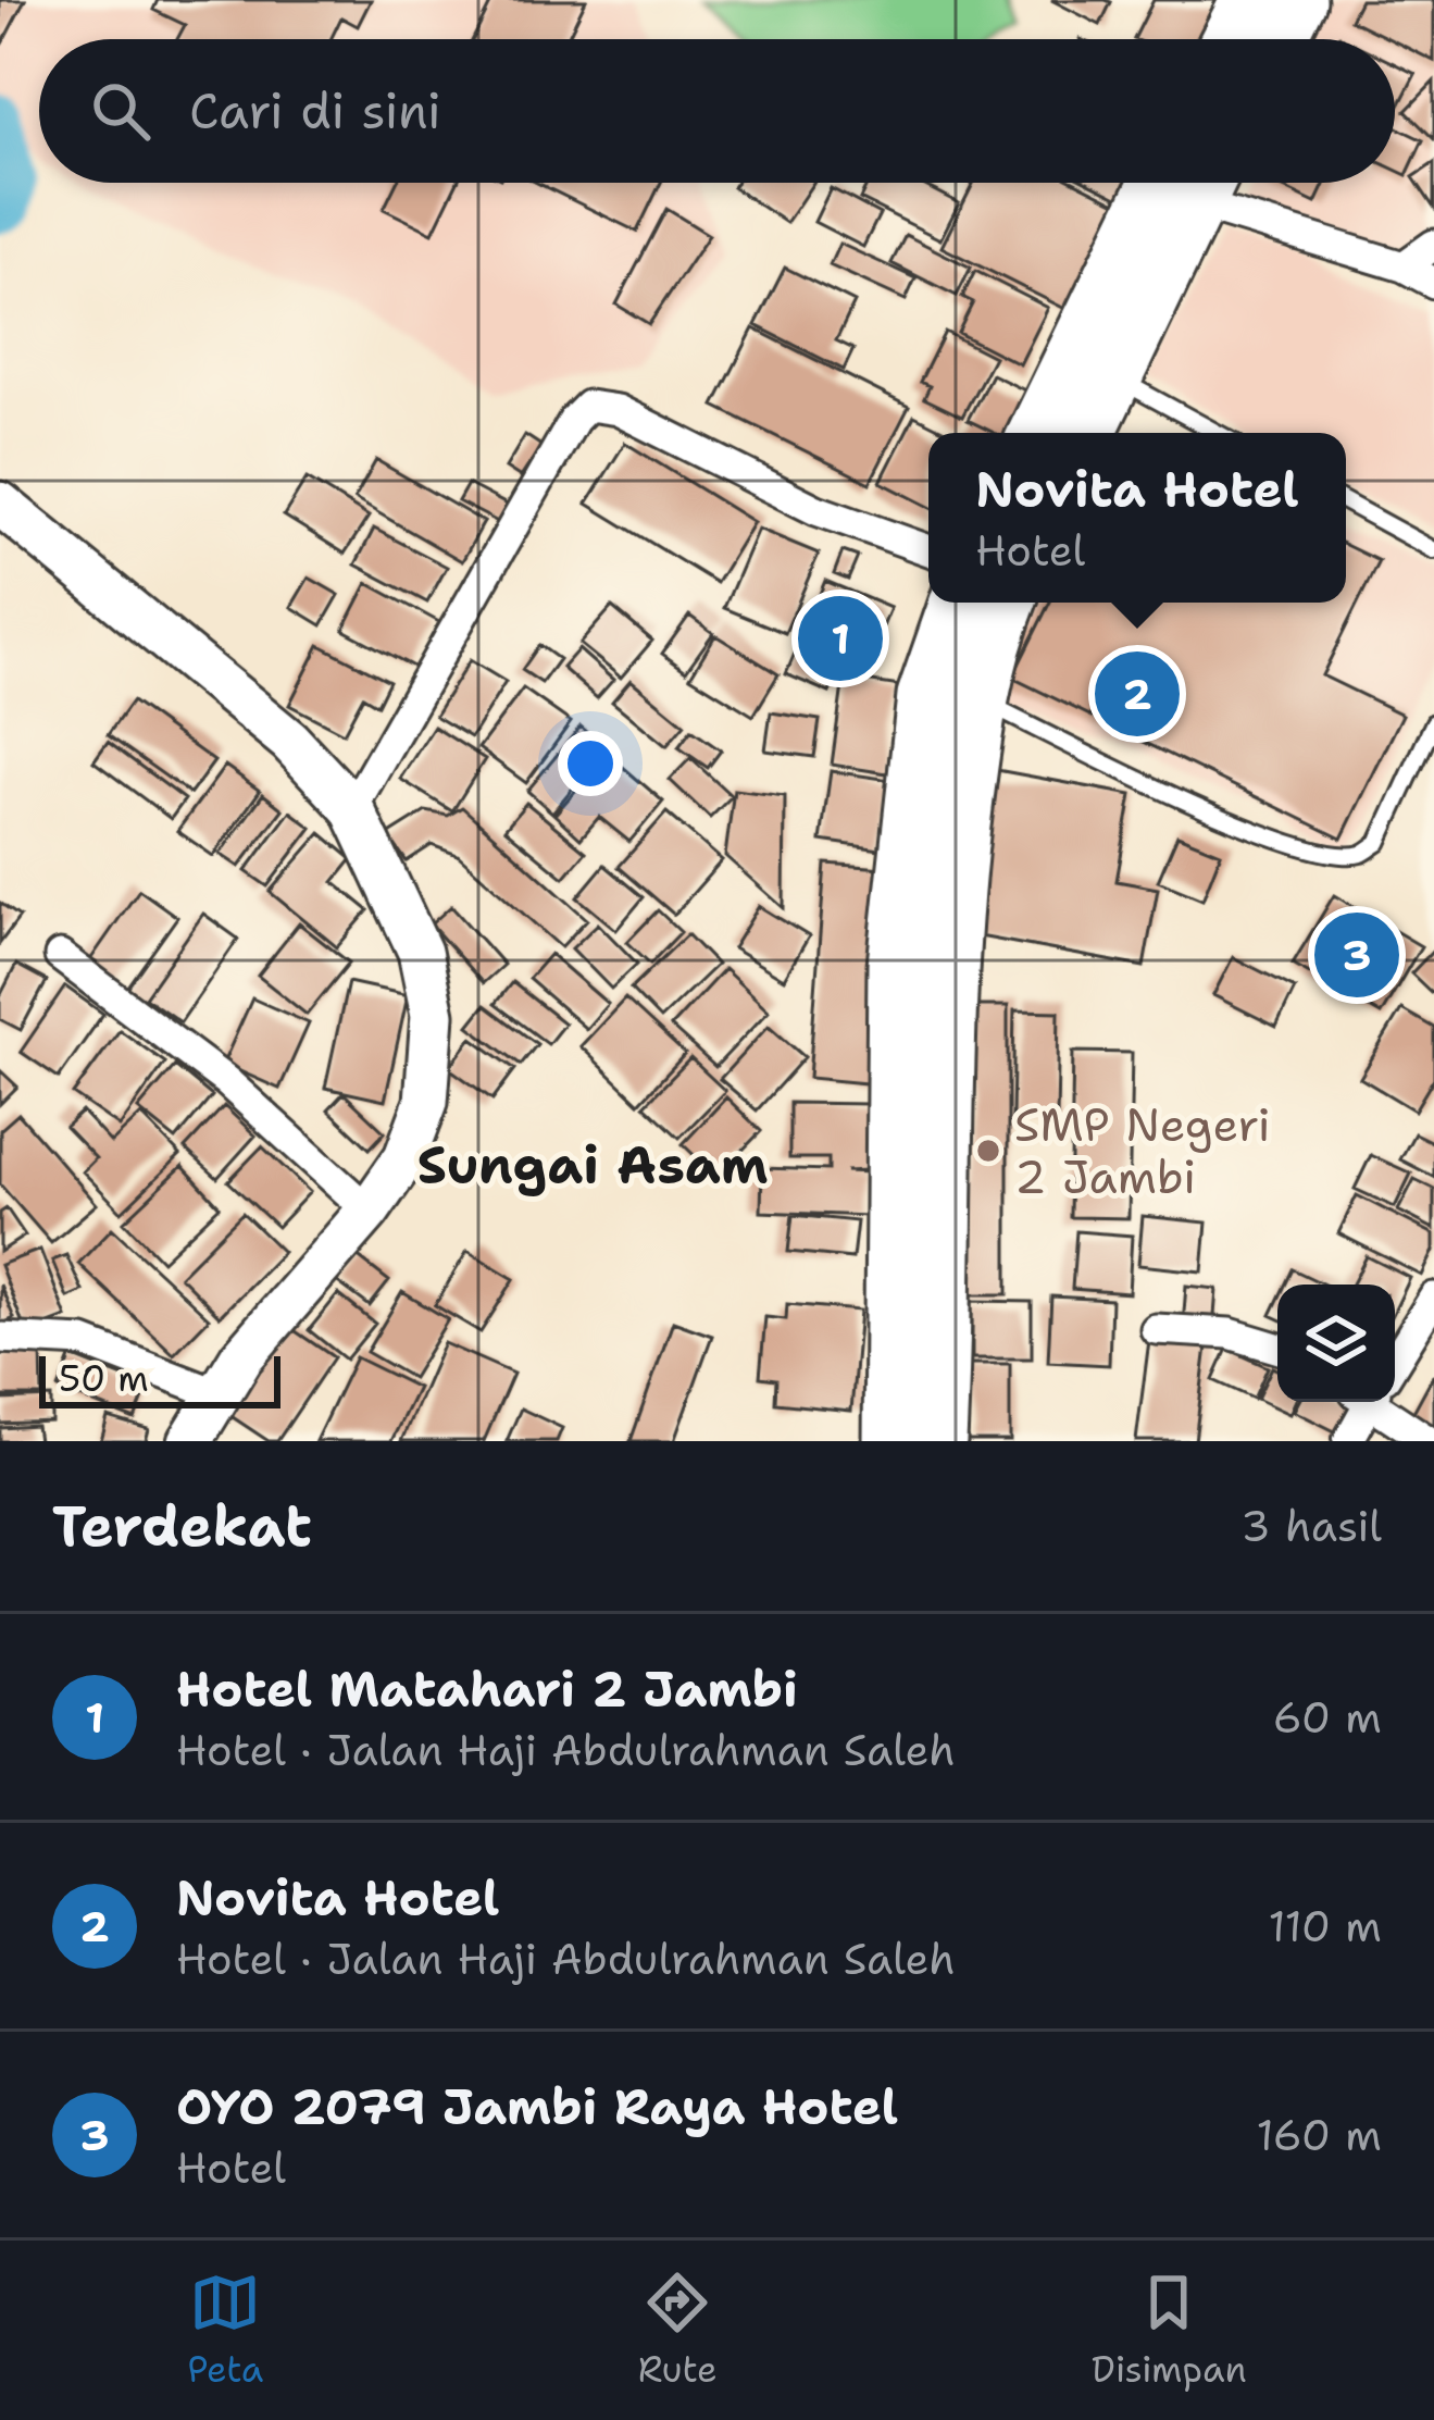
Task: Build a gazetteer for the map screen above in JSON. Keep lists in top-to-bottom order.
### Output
{
  "districts": ["Sungai Asam"],
  "places": ["SMP Negeri 2 Jambi"],
  "scale_bar": "50 m",
  "page": {
    "search": "Cari di sini",
    "popup": ["Novita Hotel", "Hotel"],
    "pins": ["1", "2", "3"],
    "scale": "50 m",
    "heading": ["Terdekat", "3 hasil"],
    "list": [
      {
        "mark": "1",
        "name": "Hotel Matahari 2 Jambi",
        "note": "Hotel · Jalan Haji Abdulrahman Saleh",
        "value": "60 m"
      },
      {
        "mark": "2",
        "name": "Novita Hotel",
        "note": "Hotel · Jalan Haji Abdulrahman Saleh",
        "value": "110 m"
      },
      {
        "mark": "3",
        "name": "OYO 2079 Jambi Raya Hotel",
        "note": "Hotel",
        "value": "160 m"
      }
    ],
    "nav": ["Peta", "Rute", "Disimpan"]
  }
}
